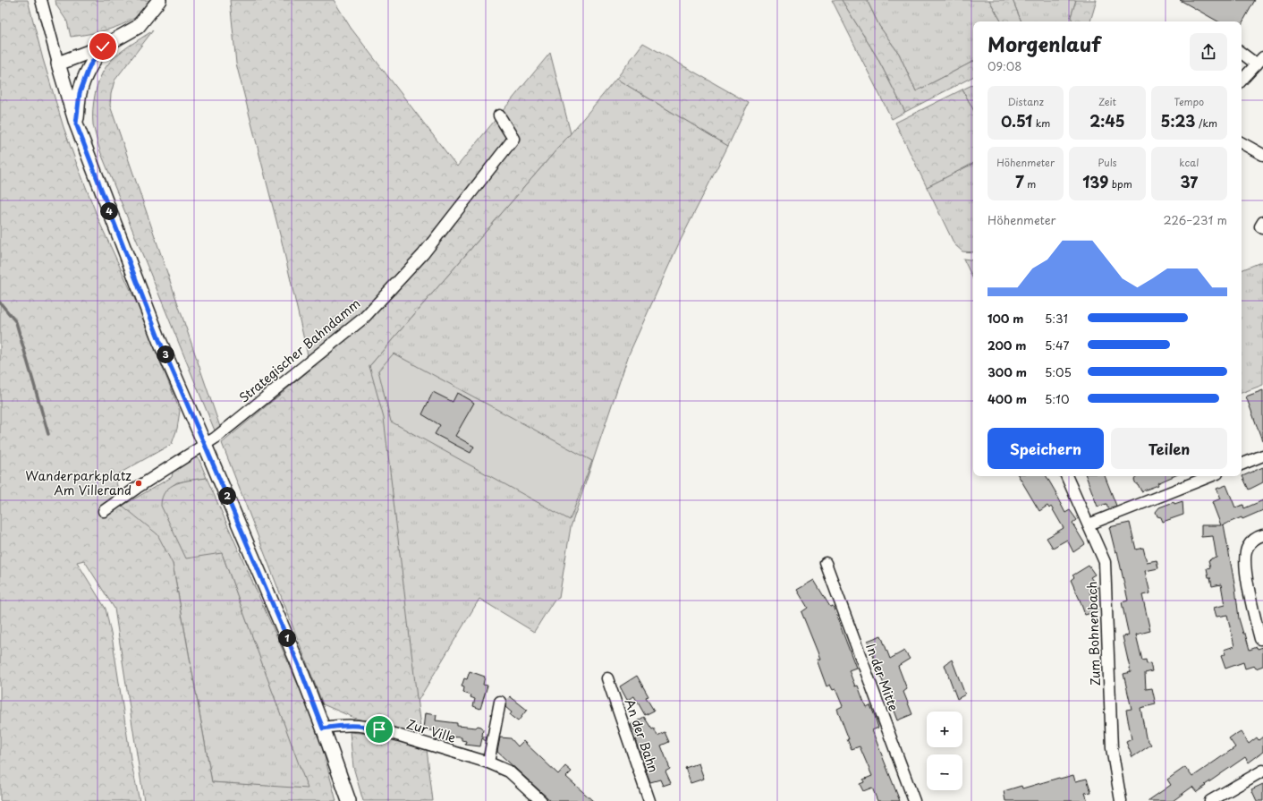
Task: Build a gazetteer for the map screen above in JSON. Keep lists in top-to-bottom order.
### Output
{
  "streets": {
    "street": [
      "Strategischer Bahndamm",
      "Zum Bohnenbach",
      "In der Mitte",
      "Zur Ville",
      "An der Bahn"
    ]
  },
  "places": ["Wanderparkplatz Am Villerand"],
  "page": {
    "heading": ["Morgenlauf", "09:08"],
    "stats": [
      ["Distanz", "0.51 km"],
      ["Zeit", "2:45"],
      ["Tempo", "5:23 /km"],
      ["Höhenmeter", "7 m"],
      ["Puls", "139 bpm"],
      ["kcal", "37"]
    ],
    "pins": [
      "4",
      "3",
      "2",
      "1"
    ],
    "chart": ["Höhenmeter", "226–231 m"],
    "list": [
      {
        "name": "100 m",
        "note": "5:31"
      },
      {
        "name": "200 m",
        "note": "5:47"
      },
      {
        "name": "300 m",
        "note": "5:05"
      },
      {
        "name": "400 m",
        "note": "5:10"
      }
    ],
    "buttons": ["Speichern", "Teilen"],
    "map_buttons": ["+", "−"]
  }
}
